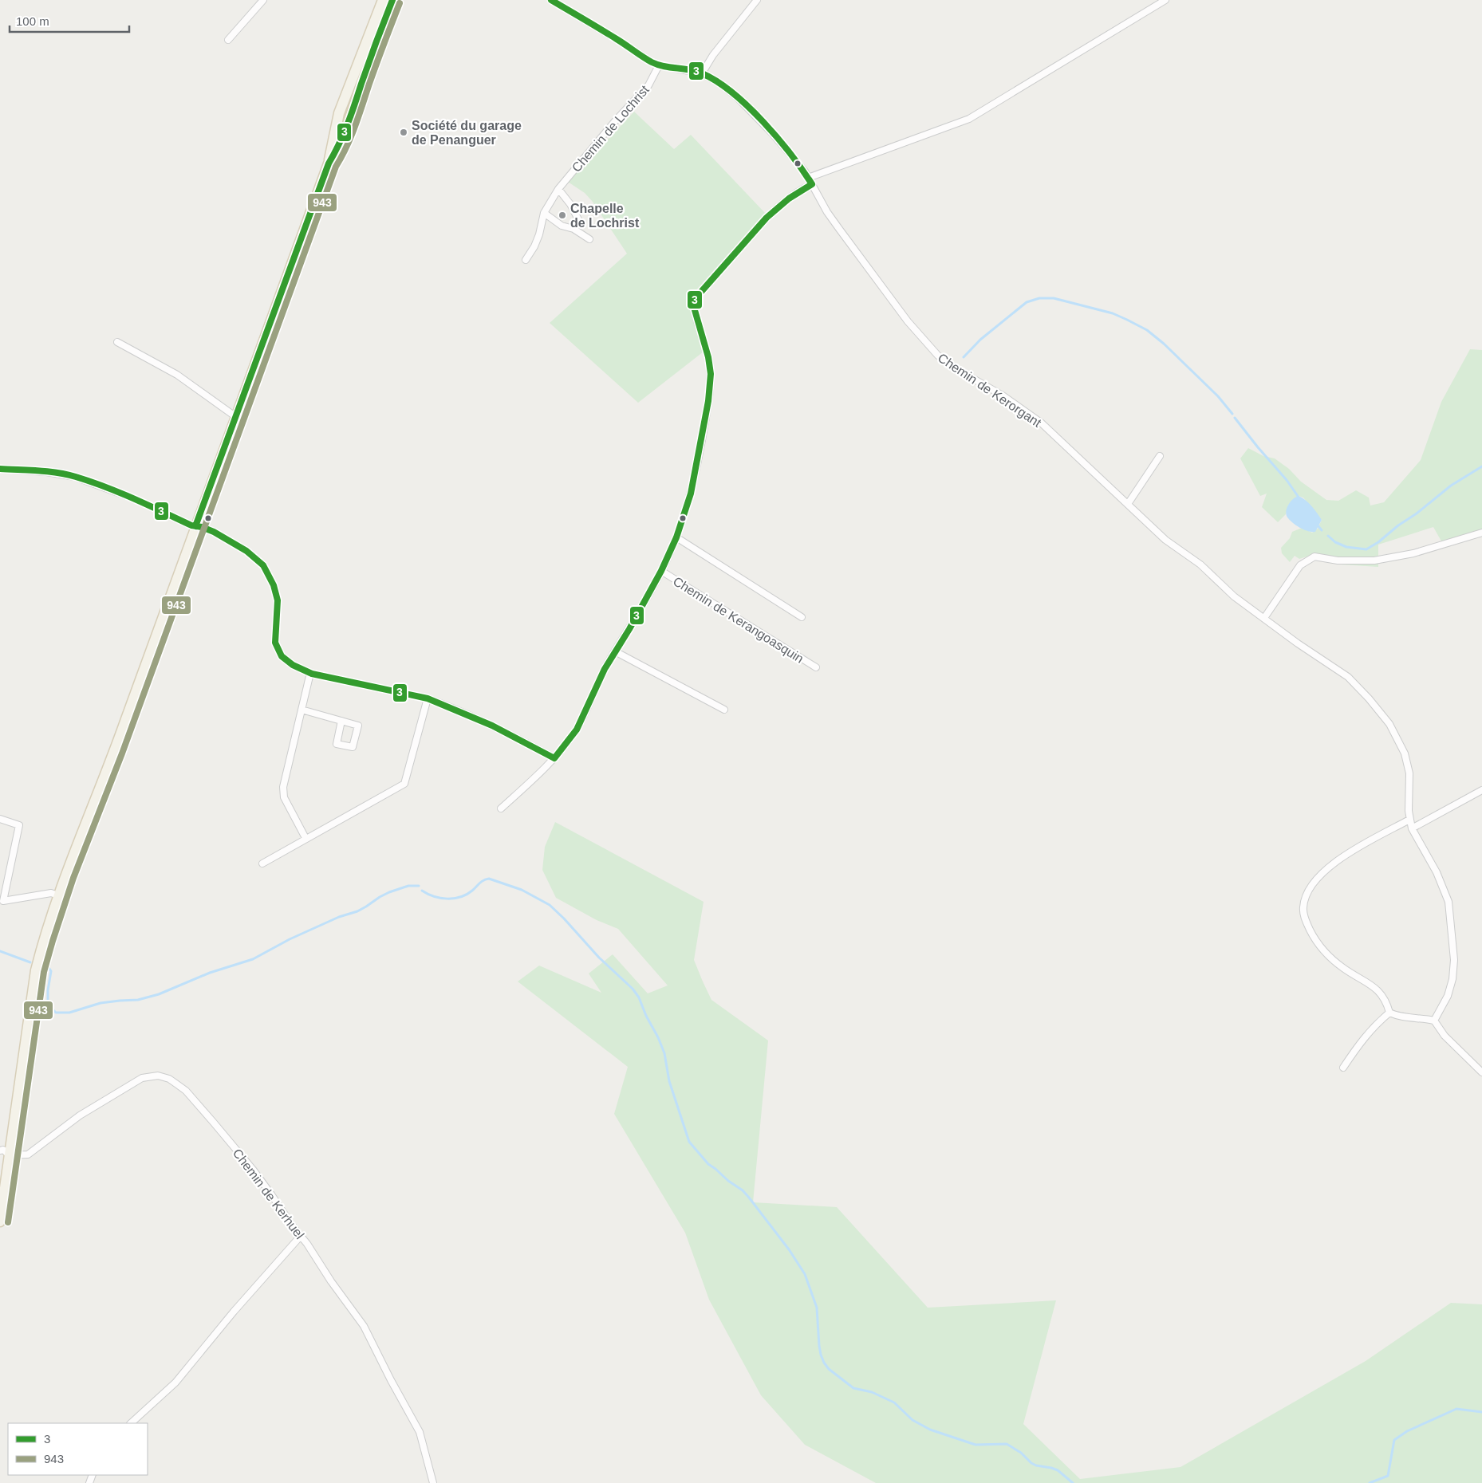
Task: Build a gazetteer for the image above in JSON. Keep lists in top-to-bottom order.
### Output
{
  "streets": {
    "street": [
      "Chemin de Lochrist",
      "Chemin de Kerorgant",
      "Chemin de Kerangoasquin",
      "Chemin de Kerhuel"
    ]
  },
  "crossings": [
    ["Chemin de Kerorgant", "Chemin de Kerangoasquin"]
  ],
  "places": ["Société du garage de Penanguer", "Chapelle de Lochrist"],
  "lines": ["transit line 3", "transit line 943"],
  "legend": ["3", "943"],
  "scale_bar": "100 m"
}
